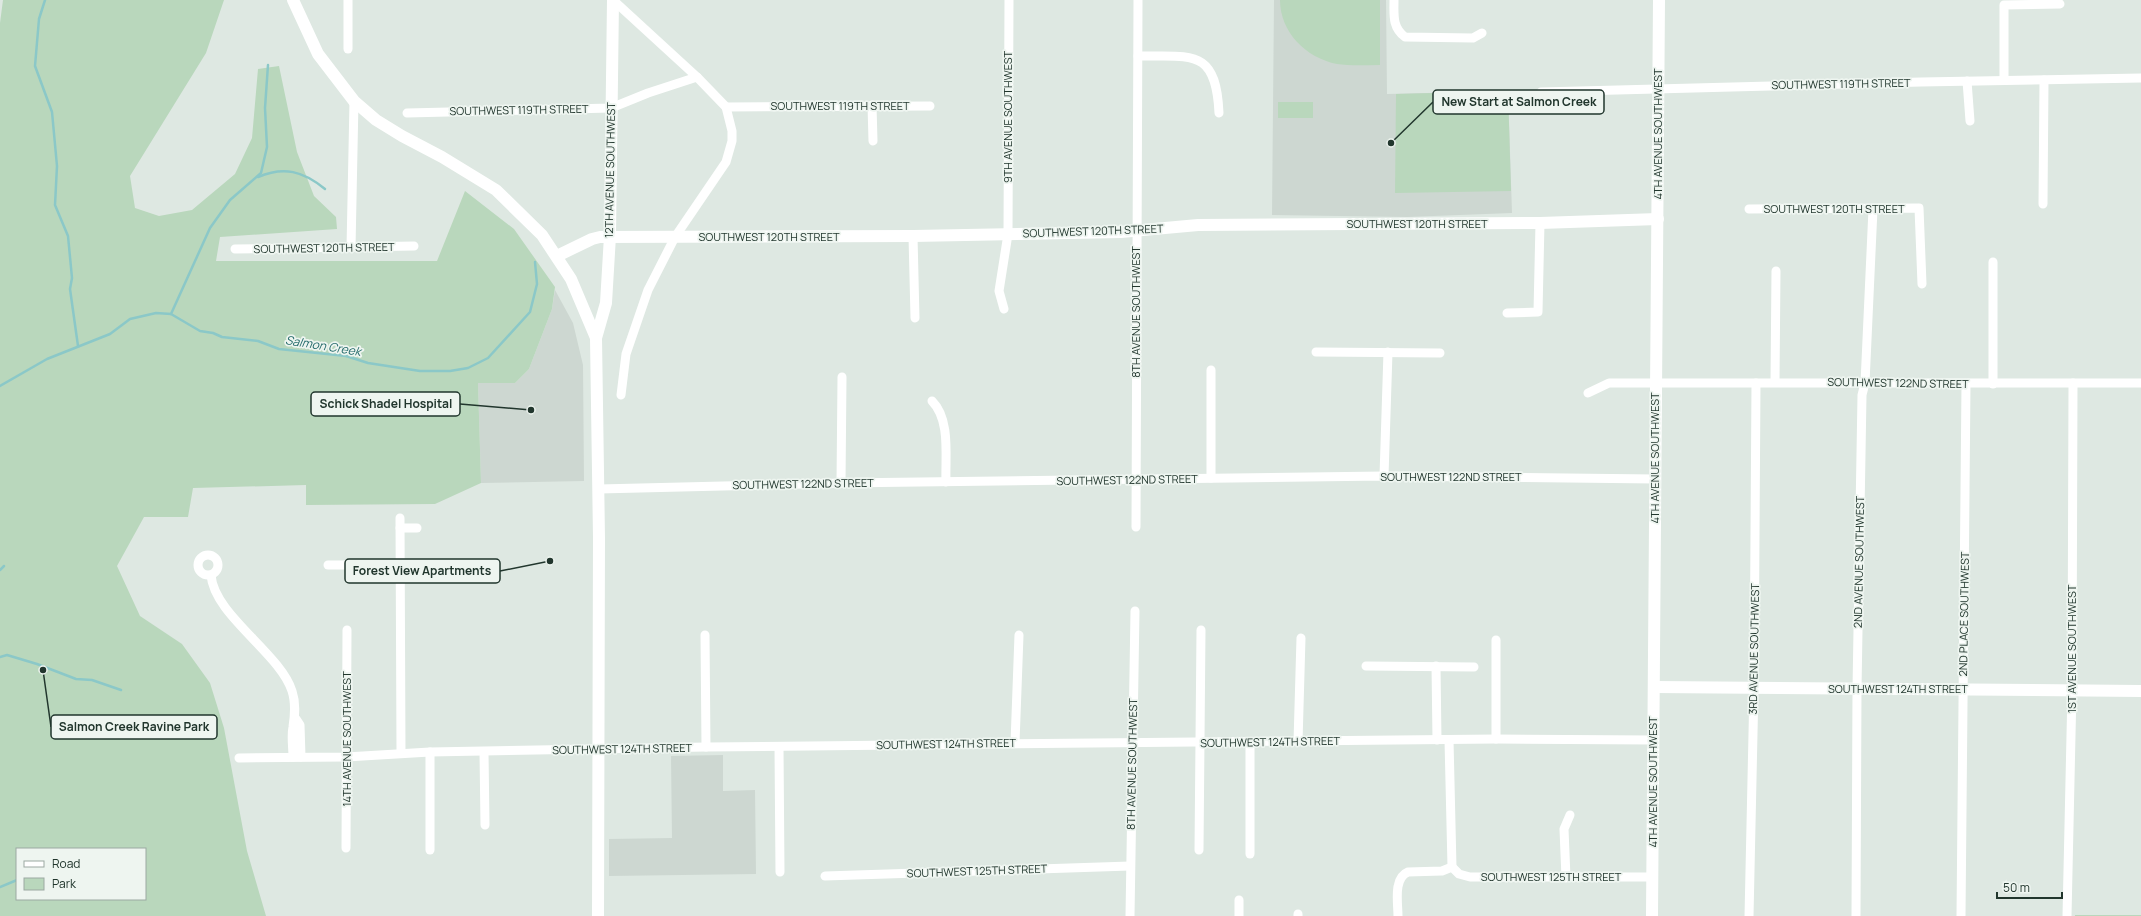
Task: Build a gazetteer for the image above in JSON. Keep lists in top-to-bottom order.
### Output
{
  "streets": {
    "street": [
      "SOUTHWEST 119TH STREET",
      "9TH AVENUE SOUTHWEST",
      "4TH AVENUE SOUTHWEST",
      "12TH AVENUE SOUTHWEST",
      "SOUTHWEST 120TH STREET",
      "8TH AVENUE SOUTHWEST",
      "SOUTHWEST 122ND STREET",
      "2ND AVENUE SOUTHWEST",
      "2ND PLACE SOUTHWEST",
      "3RD AVENUE SOUTHWEST",
      "1ST AVENUE SOUTHWEST",
      "SOUTHWEST 124TH STREET",
      "14TH AVENUE SOUTHWEST",
      "SOUTHWEST 125TH STREET"
    ]
  },
  "crossings": [
    ["SOUTHWEST 119TH STREET", "4TH AVENUE SOUTHWEST"],
    ["SOUTHWEST 119TH STREET", "12TH AVENUE SOUTHWEST"],
    ["9TH AVENUE SOUTHWEST", "SOUTHWEST 120TH STREET"],
    ["4TH AVENUE SOUTHWEST", "SOUTHWEST 120TH STREET"],
    ["4TH AVENUE SOUTHWEST", "SOUTHWEST 122ND STREET"],
    ["4TH AVENUE SOUTHWEST", "SOUTHWEST 124TH STREET"],
    ["4TH AVENUE SOUTHWEST", "SOUTHWEST 125TH STREET"],
    ["12TH AVENUE SOUTHWEST", "SOUTHWEST 120TH STREET"],
    ["SOUTHWEST 120TH STREET", "8TH AVENUE SOUTHWEST"],
    ["SOUTHWEST 120TH STREET", "2ND AVENUE SOUTHWEST"],
    ["8TH AVENUE SOUTHWEST", "SOUTHWEST 122ND STREET"],
    ["8TH AVENUE SOUTHWEST", "SOUTHWEST 124TH STREET"],
    ["8TH AVENUE SOUTHWEST", "SOUTHWEST 125TH STREET"],
    ["SOUTHWEST 122ND STREET", "2ND AVENUE SOUTHWEST"],
    ["SOUTHWEST 122ND STREET", "2ND PLACE SOUTHWEST"],
    ["SOUTHWEST 122ND STREET", "3RD AVENUE SOUTHWEST"],
    ["SOUTHWEST 122ND STREET", "1ST AVENUE SOUTHWEST"],
    ["2ND AVENUE SOUTHWEST", "SOUTHWEST 124TH STREET"],
    ["2ND PLACE SOUTHWEST", "SOUTHWEST 124TH STREET"],
    ["3RD AVENUE SOUTHWEST", "SOUTHWEST 124TH STREET"],
    ["1ST AVENUE SOUTHWEST", "SOUTHWEST 124TH STREET"],
    ["SOUTHWEST 124TH STREET", "14TH AVENUE SOUTHWEST"]
  ],
  "water": ["Salmon Creek"],
  "places": [
    "New Start at Salmon Creek",
    "Schick Shadel Hospital",
    "Forest View Apartments",
    "Salmon Creek Ravine Park"
  ],
  "legend": ["Road", "Park"],
  "scale_bar": "50 m"
}
